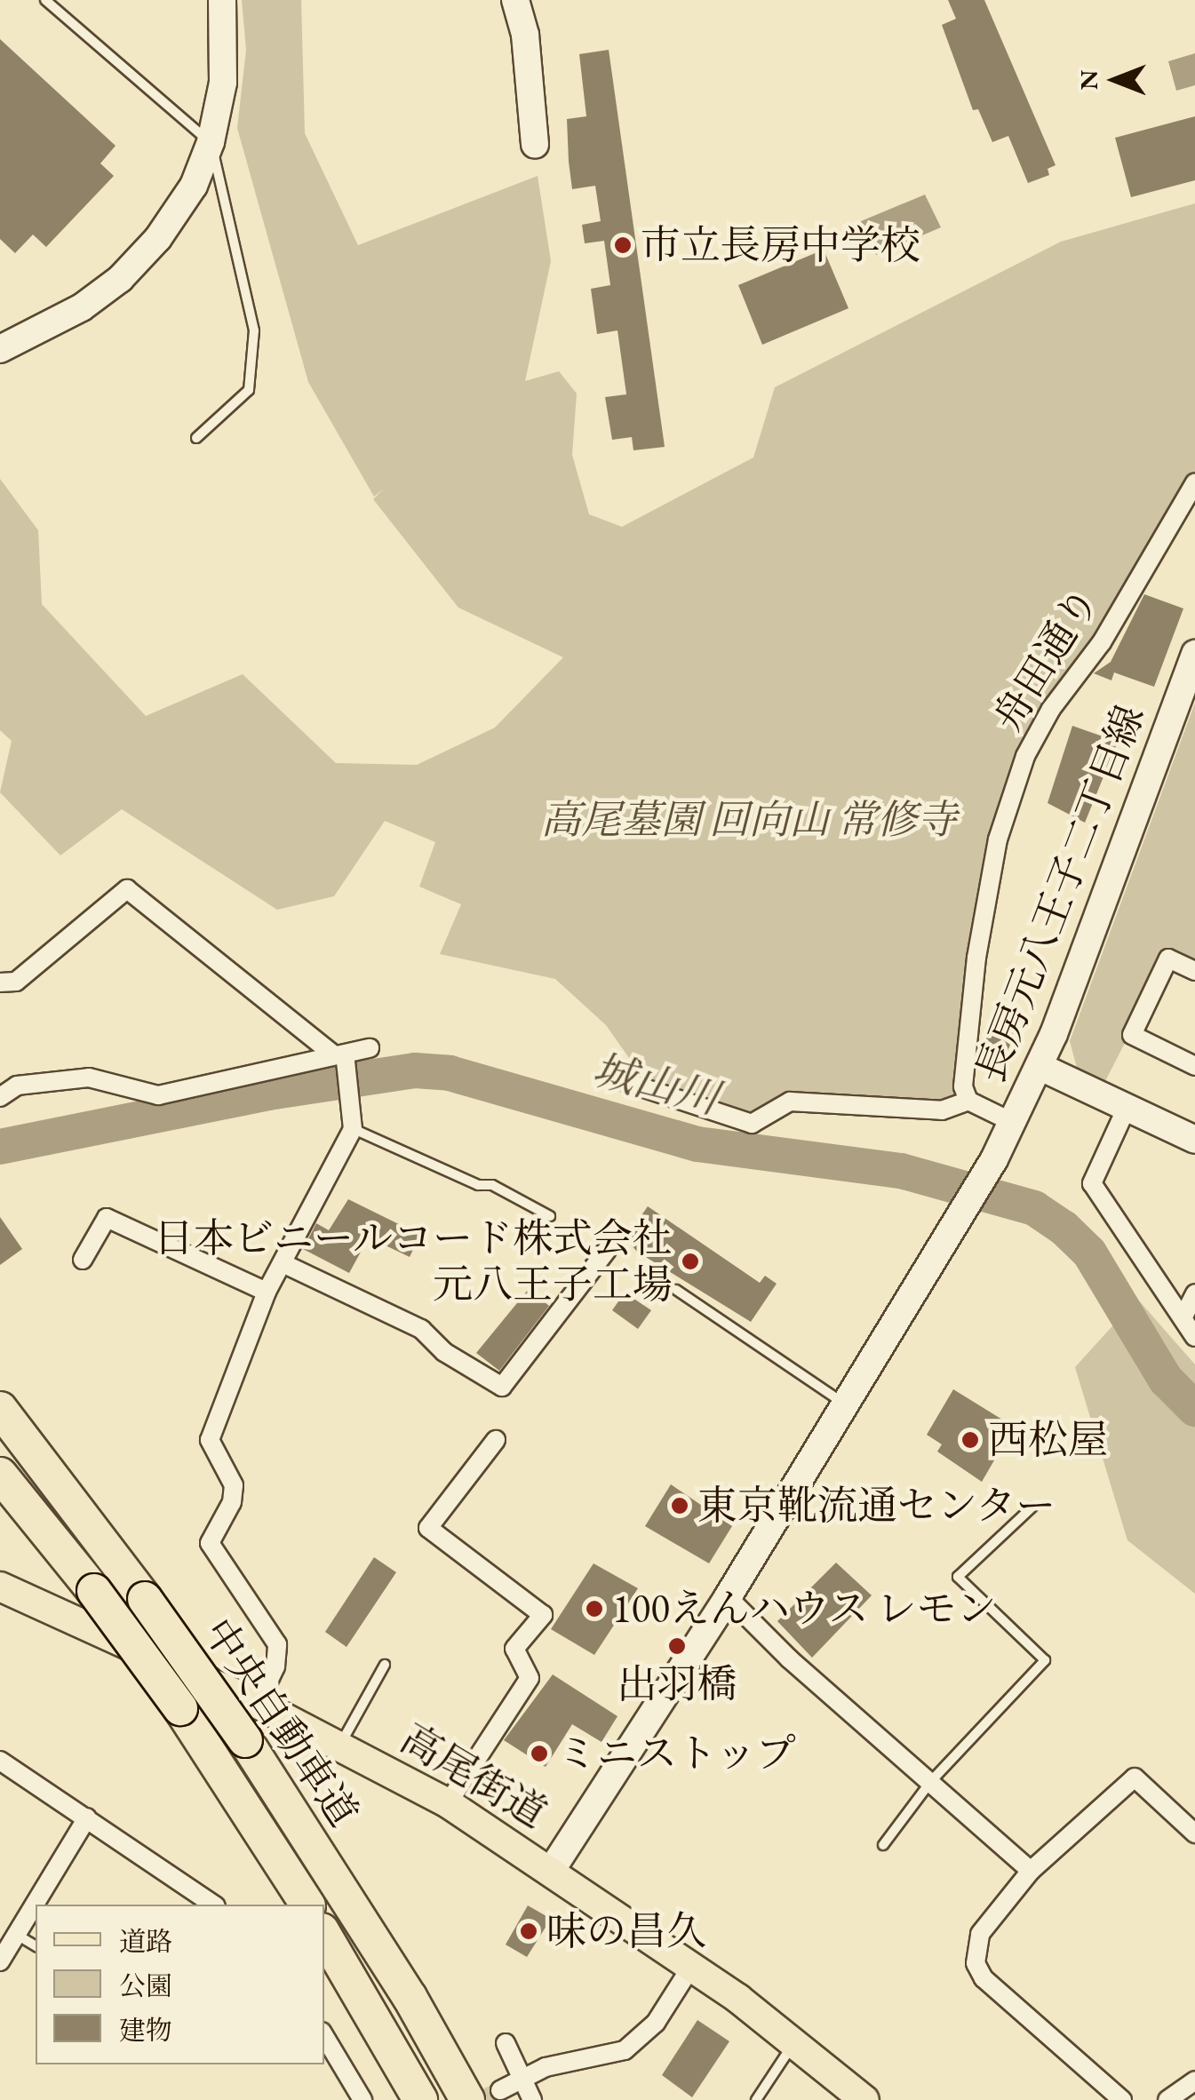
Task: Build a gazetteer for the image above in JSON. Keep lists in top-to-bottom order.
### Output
{
  "streets": {
    "highway": ["中央自動車道"],
    "main road": ["高尾街道"],
    "street": ["舟田通り", "長房元八王子二丁目線"]
  },
  "water": ["城山川"],
  "parks": ["高尾墓園 回向山 常修寺"],
  "places": [
    "市立長房中学校",
    "日本ビニールコード株式会社 元八王子工場",
    "西松屋",
    "東京靴流通センター",
    "100えんハウス レモン",
    "出羽橋",
    "ミニストップ",
    "味の昌久"
  ],
  "legend": ["道路", "公園", "建物"],
  "north": "left"
}
